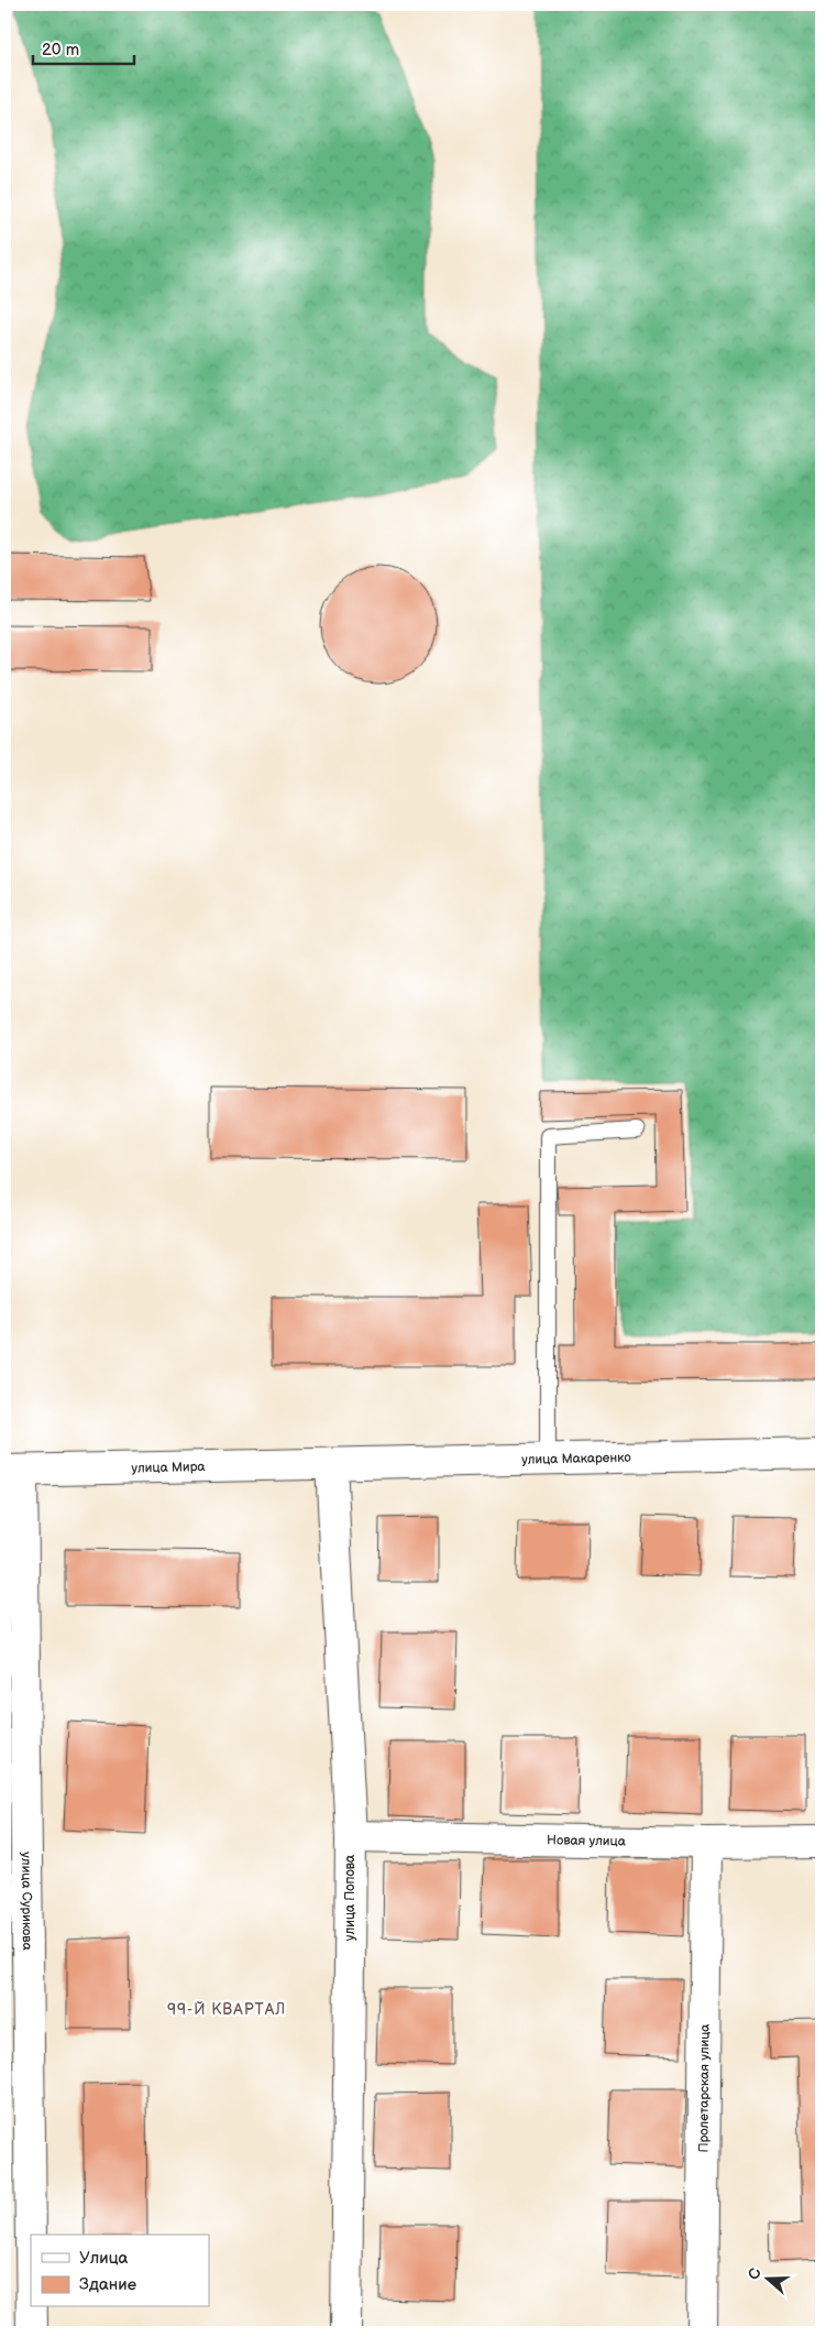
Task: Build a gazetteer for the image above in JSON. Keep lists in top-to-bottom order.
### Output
{
  "streets": {
    "street": [
      "улица Макаренко",
      "улица Мира",
      "Новая улица",
      "улица Попова",
      "улица Сурикова",
      "Пролетарская улица"
    ]
  },
  "crossings": [
    ["улица Макаренко", "улица Мира"],
    ["улица Макаренко", "улица Попова"],
    ["улица Мира", "улица Попова"],
    ["улица Мира", "улица Сурикова"],
    ["Новая улица", "улица Попова"],
    ["Новая улица", "Пролетарская улица"]
  ],
  "districts": ["99-Й КВАРТАЛ"],
  "legend": ["Улица", "Здание"],
  "scale_bar": "20 m",
  "north": "left"
}
